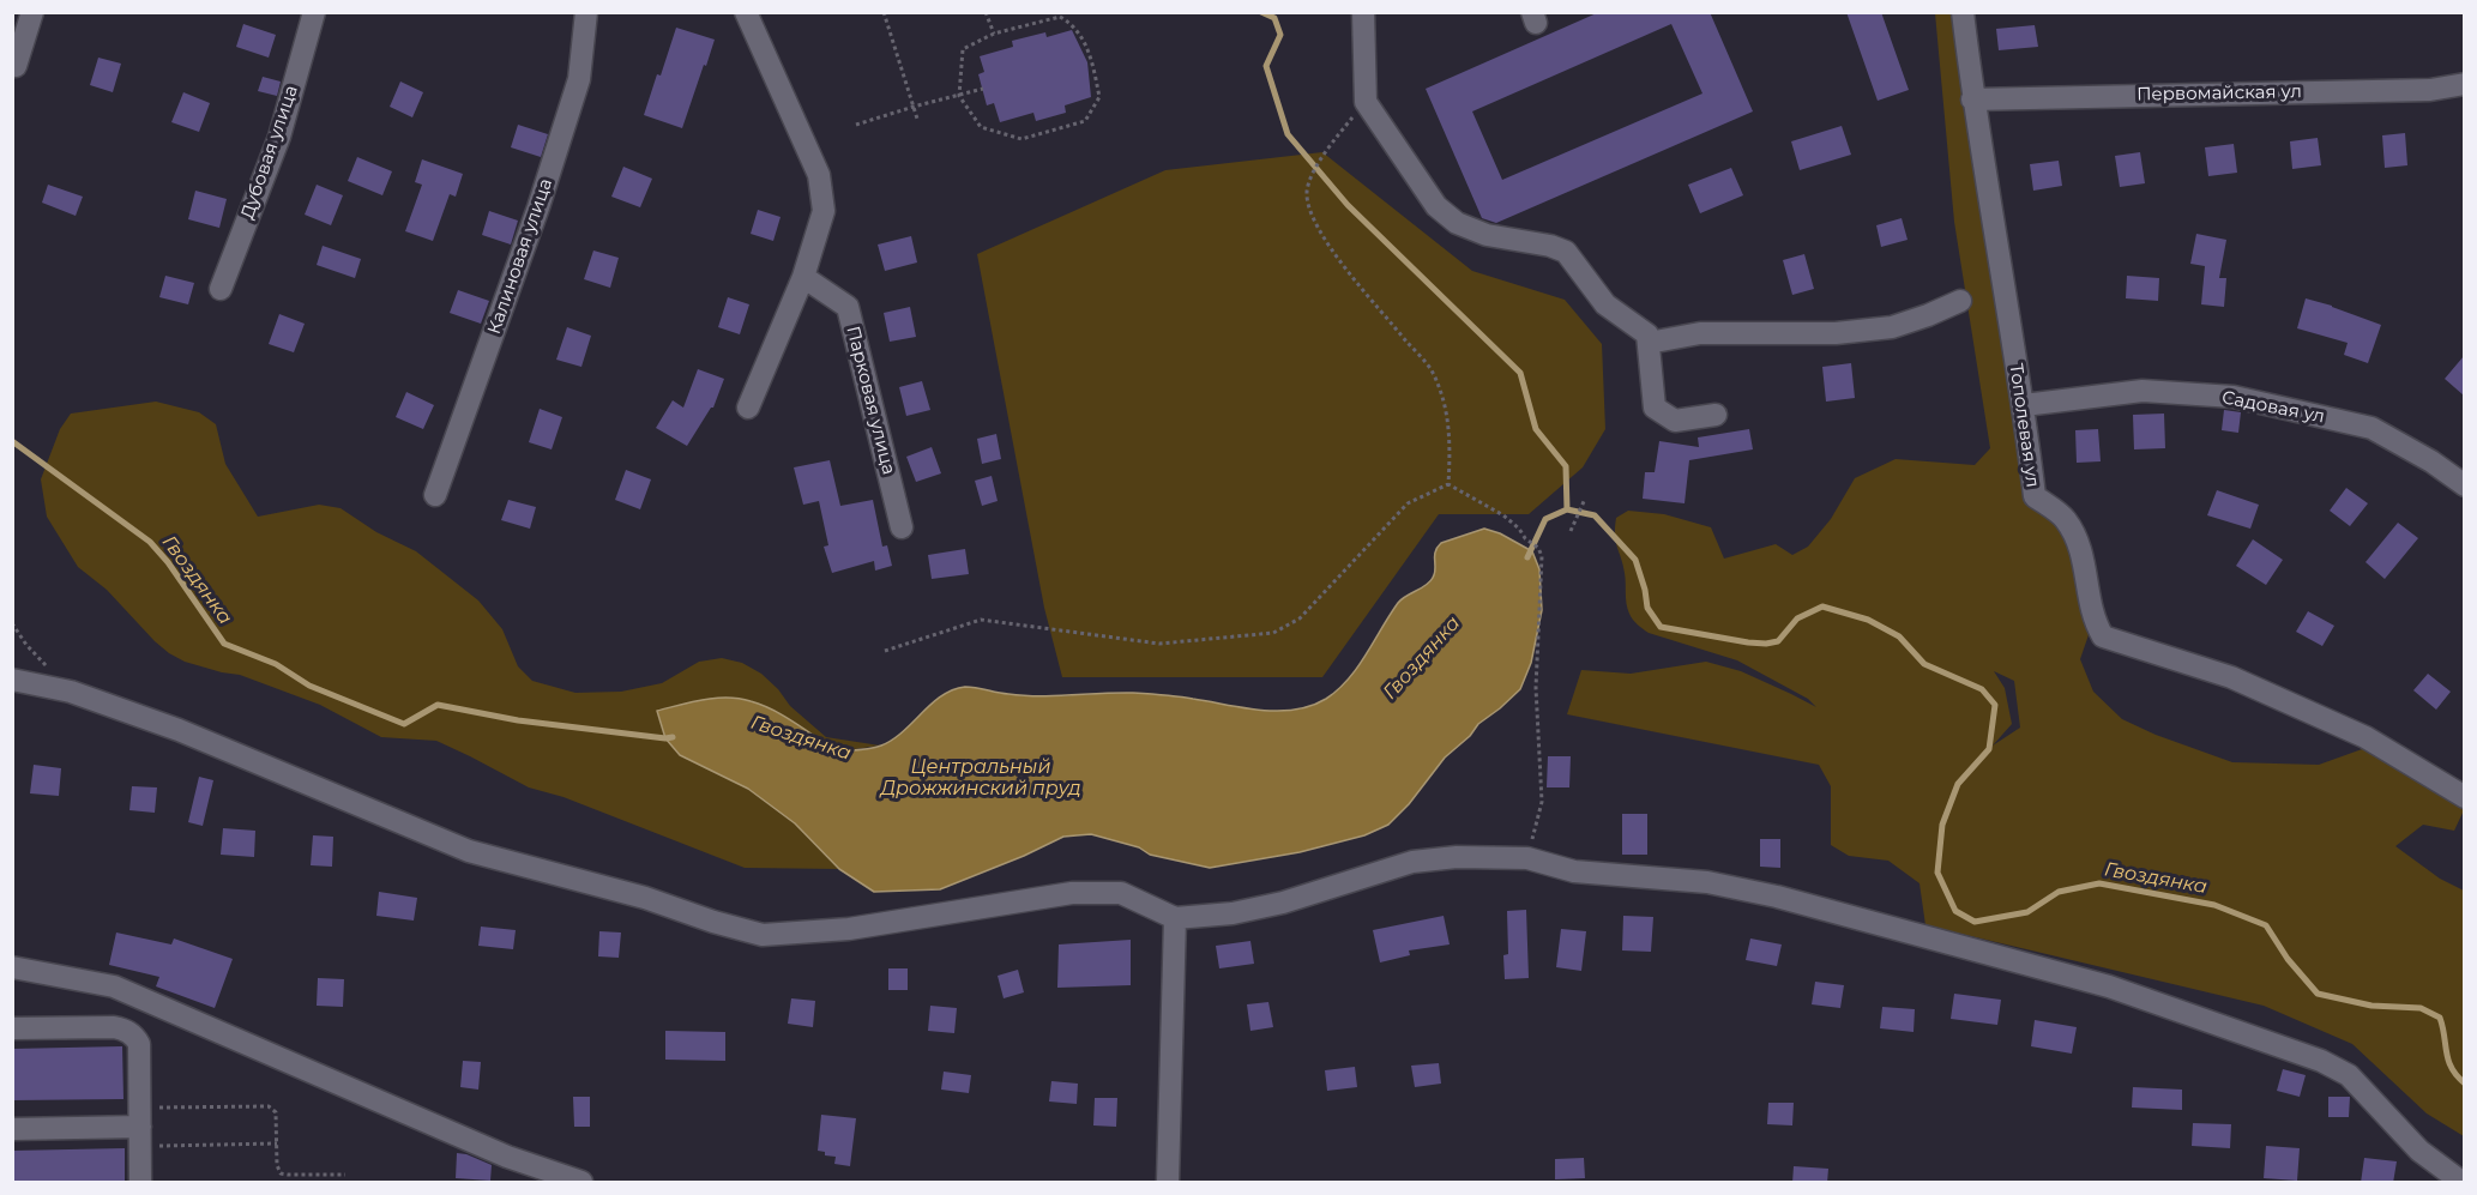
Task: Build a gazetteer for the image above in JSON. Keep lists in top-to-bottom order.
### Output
{
  "streets": {
    "street": [
      "Первомайская ул",
      "Дубовая улица",
      "Калиновая улица",
      "Парковая улица",
      "Садовая ул",
      "Тополевая ул"
    ]
  },
  "crossings": [
    ["Первомайская ул", "Тополевая ул"],
    ["Садовая ул", "Тополевая ул"]
  ],
  "water": ["Гвоздянка", "Центральный Дрожжинский пруд"]
}
